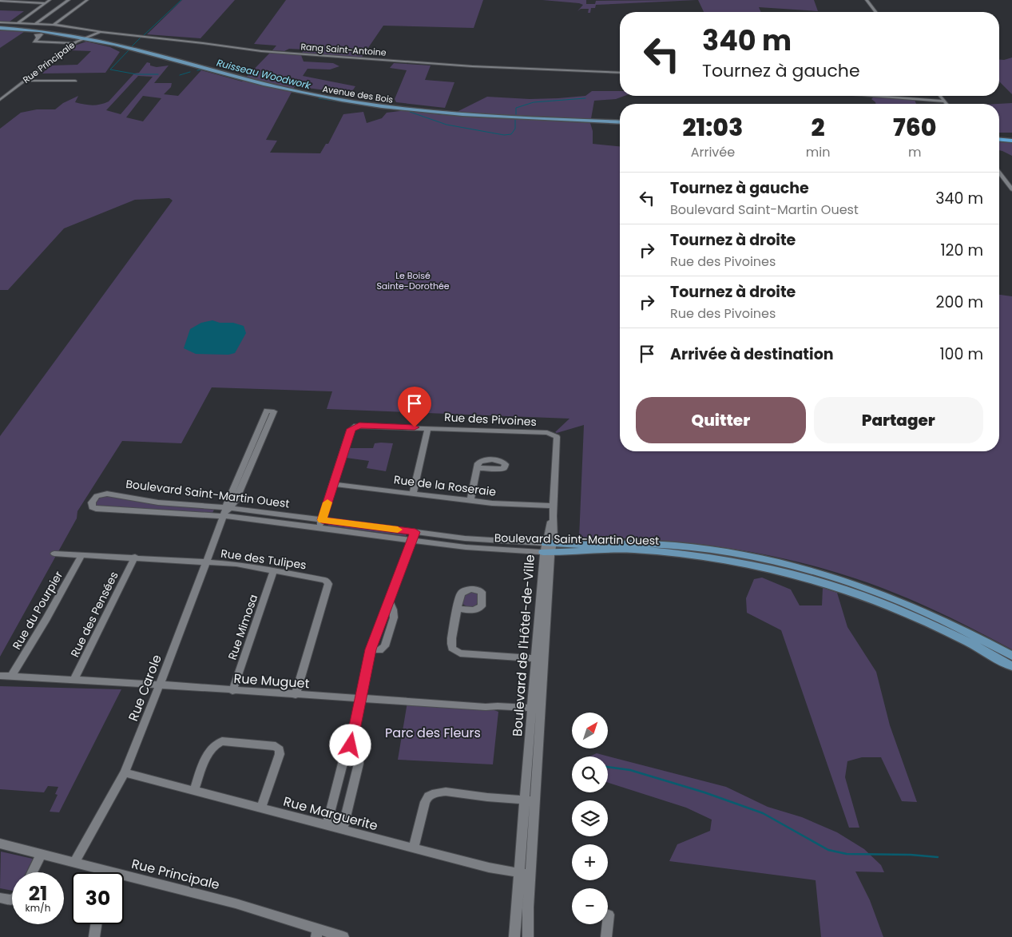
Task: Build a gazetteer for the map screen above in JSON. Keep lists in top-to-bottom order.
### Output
{
  "streets": {
    "main road": ["Avenue des Bois", "Boulevard Saint-Martin Ouest"],
    "street": [
      "Rang Saint-Antoine",
      "Rue Principale",
      "Rue des Pivoines",
      "Rue de la Roseraie",
      "Rue des Tulipes",
      "Rue du Pourpier",
      "Rue des Pensées",
      "Rue Mimosa",
      "Boulevard de l'Hôtel-de-Ville",
      "Rue Muguet",
      "Rue Carole",
      "Rue Marguerite"
    ]
  },
  "crossings": [
    ["Rang Saint-Antoine", "Rue Principale"],
    ["Rue Principale", "Avenue des Bois"],
    ["Rue Principale", "Rue Carole"],
    ["Rue des Pivoines", "Rue de la Roseraie"],
    ["Rue des Pivoines", "Boulevard Saint-Martin Ouest"],
    ["Rue des Pivoines", "Boulevard de l'Hôtel-de-Ville"],
    ["Boulevard Saint-Martin Ouest", "Boulevard de l'Hôtel-de-Ville"],
    ["Boulevard Saint-Martin Ouest", "Rue Carole"],
    ["Rue des Tulipes", "Rue du Pourpier"],
    ["Rue des Tulipes", "Rue des Pensées"],
    ["Rue des Tulipes", "Rue Mimosa"],
    ["Rue des Tulipes", "Rue Muguet"],
    ["Rue des Tulipes", "Rue Carole"],
    ["Rue du Pourpier", "Rue Muguet"],
    ["Rue des Pensées", "Rue Muguet"],
    ["Rue Mimosa", "Rue Muguet"],
    ["Boulevard de l'Hôtel-de-Ville", "Rue Muguet"],
    ["Boulevard de l'Hôtel-de-Ville", "Rue Marguerite"],
    ["Rue Muguet", "Rue Carole"],
    ["Rue Carole", "Rue Marguerite"]
  ],
  "water": ["Ruisseau Woodwork"],
  "parks": ["Le Boisé Sainte-Dorothée", "Parc des Fleurs"],
  "north": "top right",
  "page": {
    "turn": ["340 m", "Tournez à gauche"],
    "eta": [
      "21:03",
      "Arrivée",
      "2",
      "min",
      "760",
      "m"
    ],
    "list": [
      {
        "name": "Tournez à gauche",
        "note": "Boulevard Saint-Martin Ouest",
        "value": "340 m"
      },
      {
        "name": "Tournez à droite",
        "note": "Rue des Pivoines",
        "value": "120 m"
      },
      {
        "name": "Tournez à droite",
        "note": "Rue des Pivoines",
        "value": "200 m"
      },
      {
        "name": "Arrivée à destination",
        "value": "100 m"
      }
    ],
    "buttons": ["Quitter", "Partager"],
    "map_buttons": ["+", "−"],
    "speed": "21 km/h",
    "limit": "30"
  }
}
